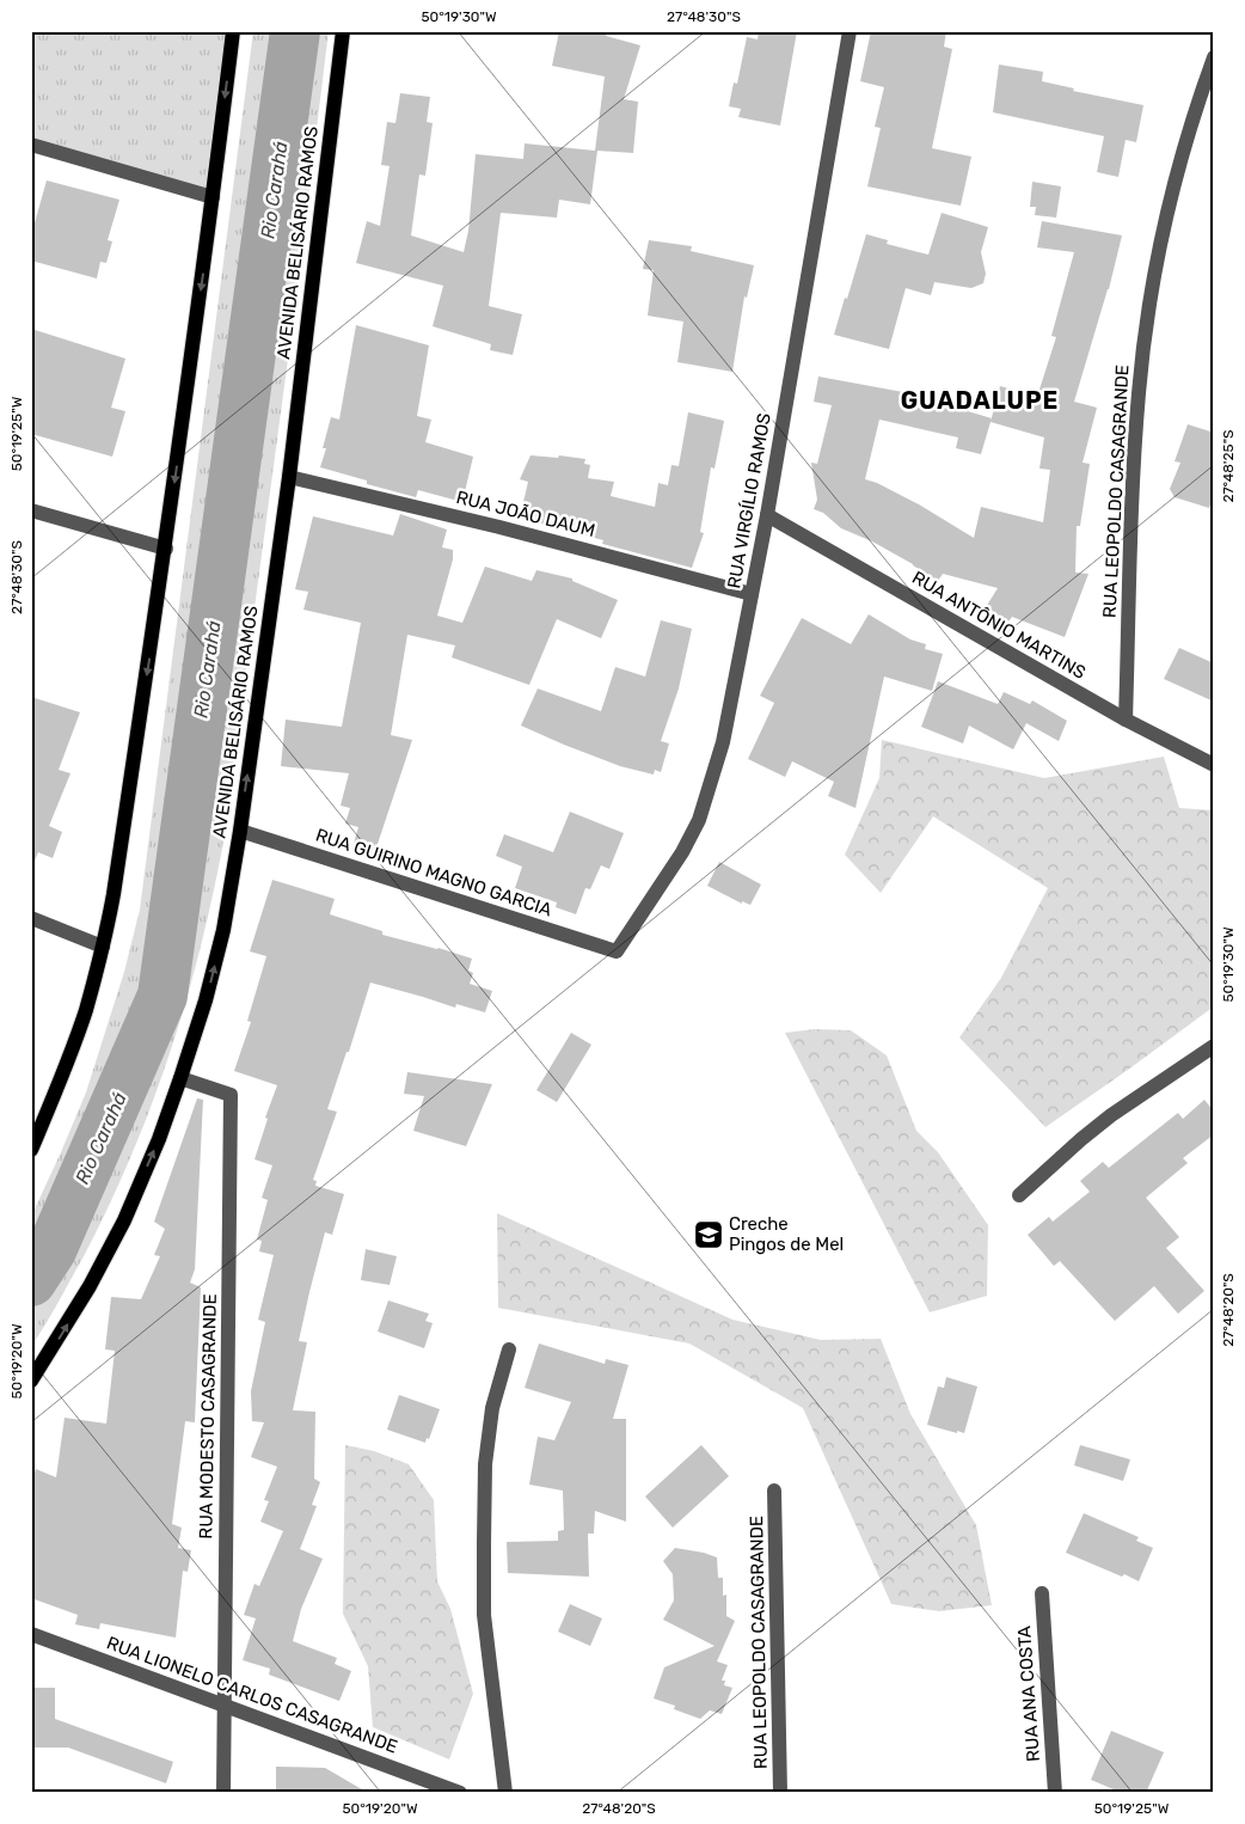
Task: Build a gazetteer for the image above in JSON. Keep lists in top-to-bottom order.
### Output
{
  "streets": {
    "main road": ["AVENIDA BELISÁRIO RAMOS"],
    "street": [
      "RUA LEOPOLDO CASAGRANDE",
      "RUA VIRGÍLIO RAMOS",
      "RUA JOÃO DAUM",
      "RUA ANTÔNIO MARTINS",
      "RUA GUIRINO MAGNO GARCIA",
      "RUA MODESTO CASAGRANDE",
      "RUA ANA COSTA",
      "RUA LIONELO CARLOS CASAGRANDE"
    ]
  },
  "crossings": [
    ["AVENIDA BELISÁRIO RAMOS", "RUA JOÃO DAUM"],
    ["AVENIDA BELISÁRIO RAMOS", "RUA GUIRINO MAGNO GARCIA"],
    ["AVENIDA BELISÁRIO RAMOS", "RUA MODESTO CASAGRANDE"],
    ["RUA LEOPOLDO CASAGRANDE", "RUA ANTÔNIO MARTINS"],
    ["RUA VIRGÍLIO RAMOS", "RUA JOÃO DAUM"],
    ["RUA VIRGÍLIO RAMOS", "RUA ANTÔNIO MARTINS"],
    ["RUA VIRGÍLIO RAMOS", "RUA GUIRINO MAGNO GARCIA"],
    ["RUA MODESTO CASAGRANDE", "RUA LIONELO CARLOS CASAGRANDE"]
  ],
  "districts": ["GUADALUPE"],
  "water": ["Rio Carahá"],
  "places": {
    "school or university": ["Creche Pingos de Mel"]
  },
  "coordinates": [
    "50°19'30\"W",
    "27°48'30\"S",
    "50°19'25\"W",
    "27°48'25\"S",
    "27°48'20\"S",
    "50°19'20\"W"
  ]
}
